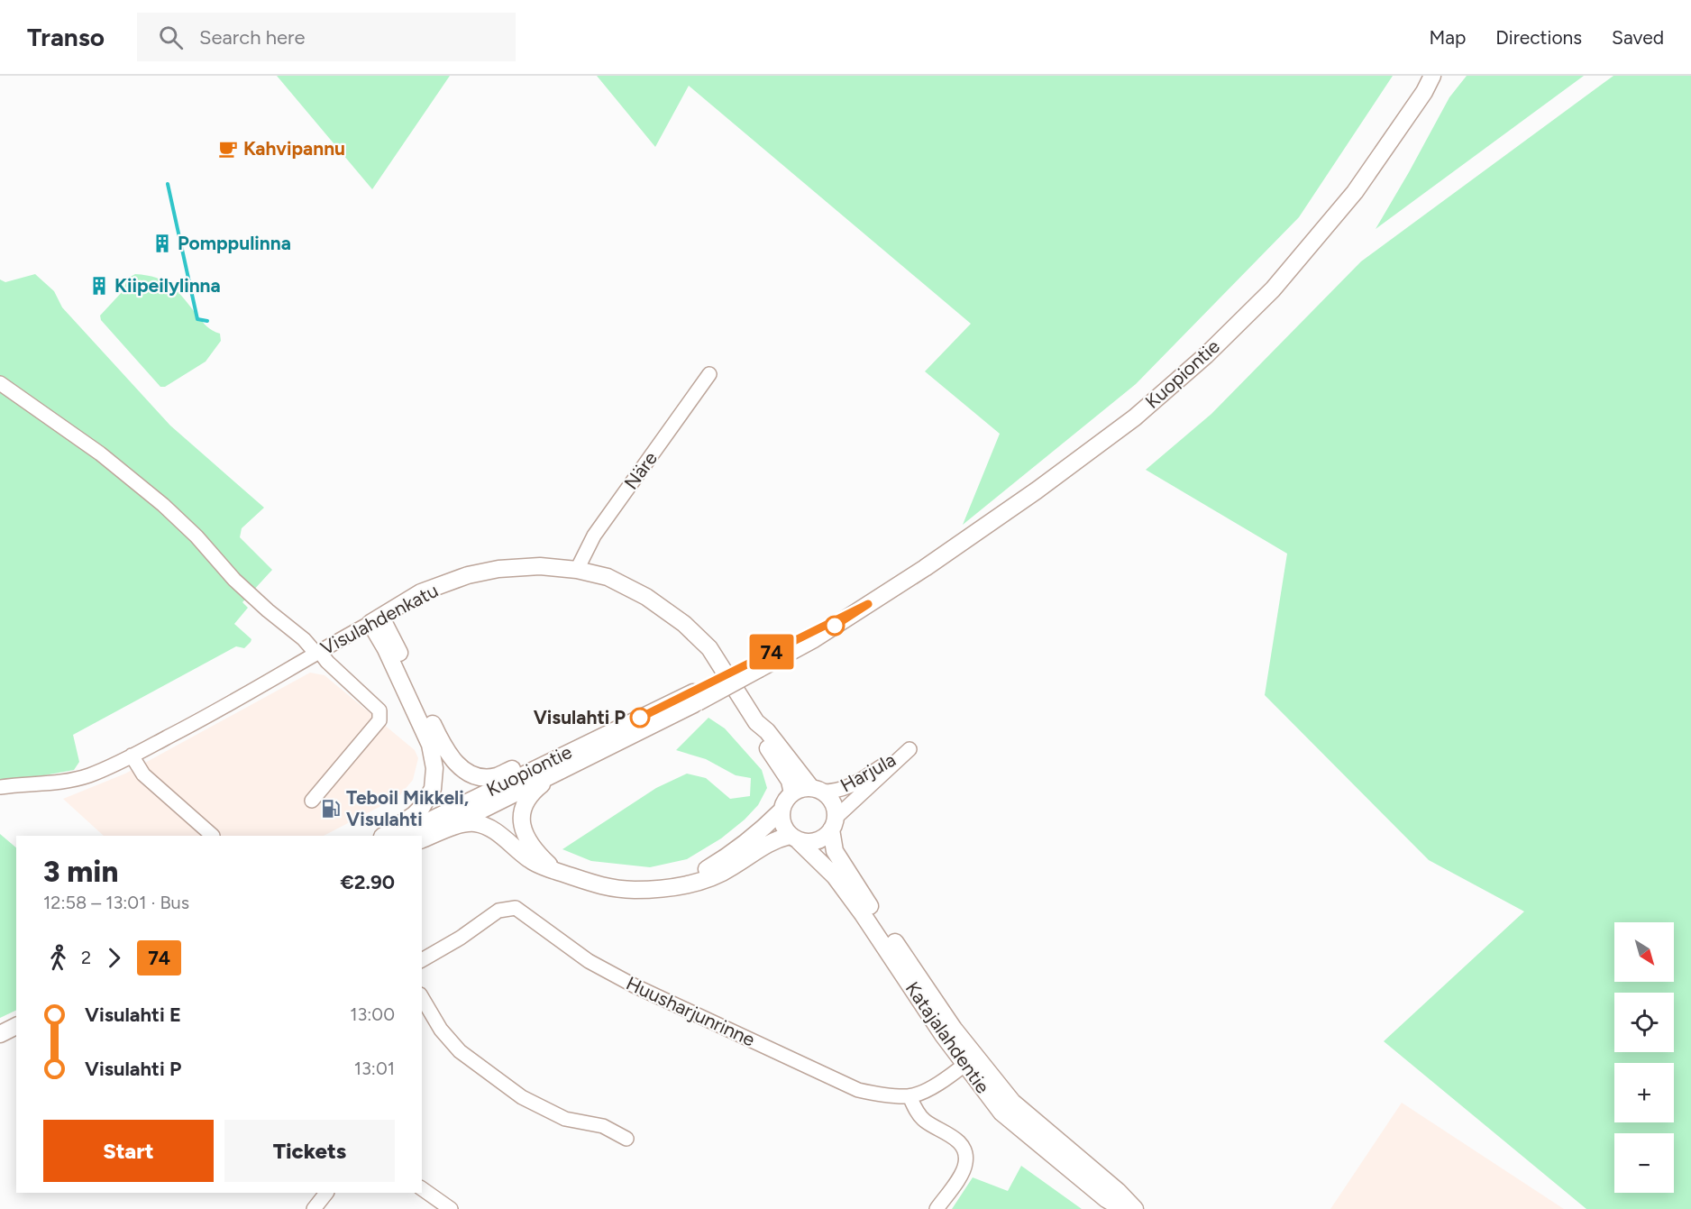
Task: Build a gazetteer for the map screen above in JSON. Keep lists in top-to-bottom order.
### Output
{
  "streets": {
    "street": [
      "Kuopiontie",
      "Näre",
      "Visulahdenkatu",
      "Harjula",
      "Huusharjunrinne",
      "Katajalahdentie"
    ]
  },
  "crossings": [
    ["Näre", "Visulahdenkatu"],
    ["Visulahdenkatu", "Harjula"],
    ["Visulahdenkatu", "Katajalahdentie"],
    ["Harjula", "Katajalahdentie"],
    ["Huusharjunrinne", "Katajalahdentie"]
  ],
  "places": {
    "cafe": ["Kahvipannu"],
    "building": ["Pomppulinna", "Kiipeilylinna"],
    "other": ["Visulahti P"],
    "fuel station": ["Teboil Mikkeli, Visulahti"]
  },
  "lines": ["bus line 74"],
  "north": "bottom right",
  "page": {
    "header": "Transo",
    "search": "Search here",
    "nav": ["Map", "Directions", "Saved"],
    "on_map": "74",
    "heading": ["3 min", "12:58 – 13:01 · Bus", "€2.90"],
    "map_buttons": ["+", "−"],
    "legs": ["2", "74"],
    "list": [
      {
        "name": "Visulahti E",
        "value": "13:00"
      },
      {
        "name": "Visulahti P",
        "value": "13:01"
      }
    ],
    "buttons": ["Start", "Tickets"]
  }
}
